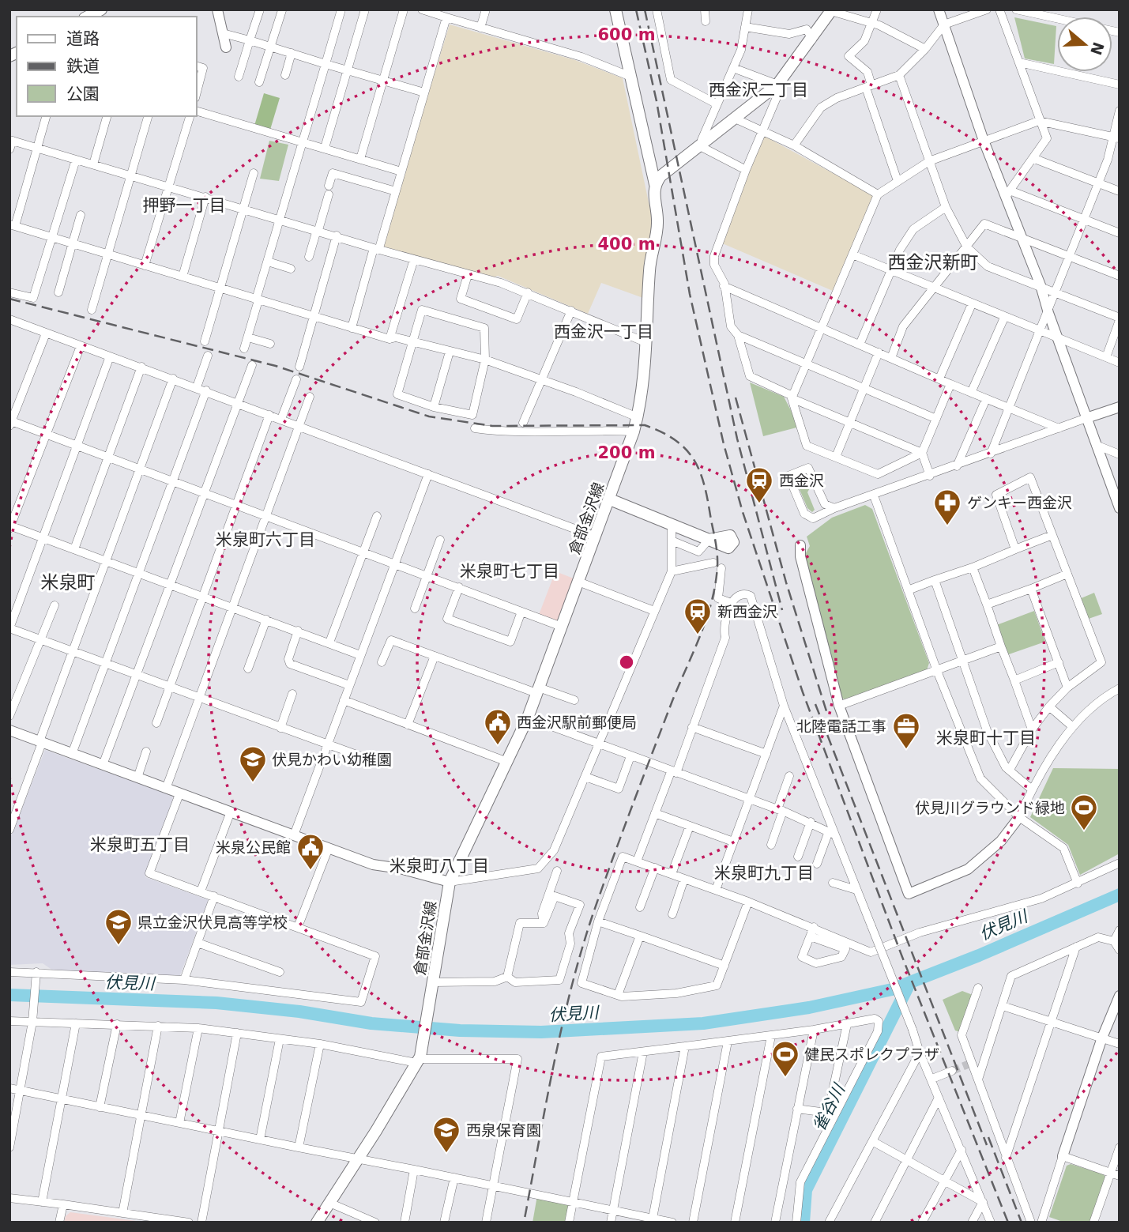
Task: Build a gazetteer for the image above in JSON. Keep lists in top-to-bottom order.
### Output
{
  "streets": {
    "main road": ["倉部金沢線"]
  },
  "districts": [
    "西金沢二丁目",
    "押野一丁目",
    "西金沢新町",
    "西金沢一丁目",
    "米泉町六丁目",
    "米泉町七丁目",
    "米泉町",
    "米泉町十丁目",
    "米泉町五丁目",
    "米泉町八丁目",
    "米泉町九丁目"
  ],
  "water": ["伏見川", "雀谷川"],
  "places": {
    "station": ["西金沢", "新西金沢"],
    "pharmacy": ["ゲンキー西金沢"],
    "public building": ["西金沢駅前郵便局", "米泉公民館"],
    "office": ["北陸電話工事"],
    "school or university": ["伏見かわい幼稚園", "県立金沢伏見高等学校", "西泉保育園"],
    "sports": ["伏見川グラウンド緑地", "健民スポレクプラザ"]
  },
  "legend": ["道路", "鉄道", "公園"],
  "north": "right",
  "rings": ["600 m", "400 m", "200 m"]
}
